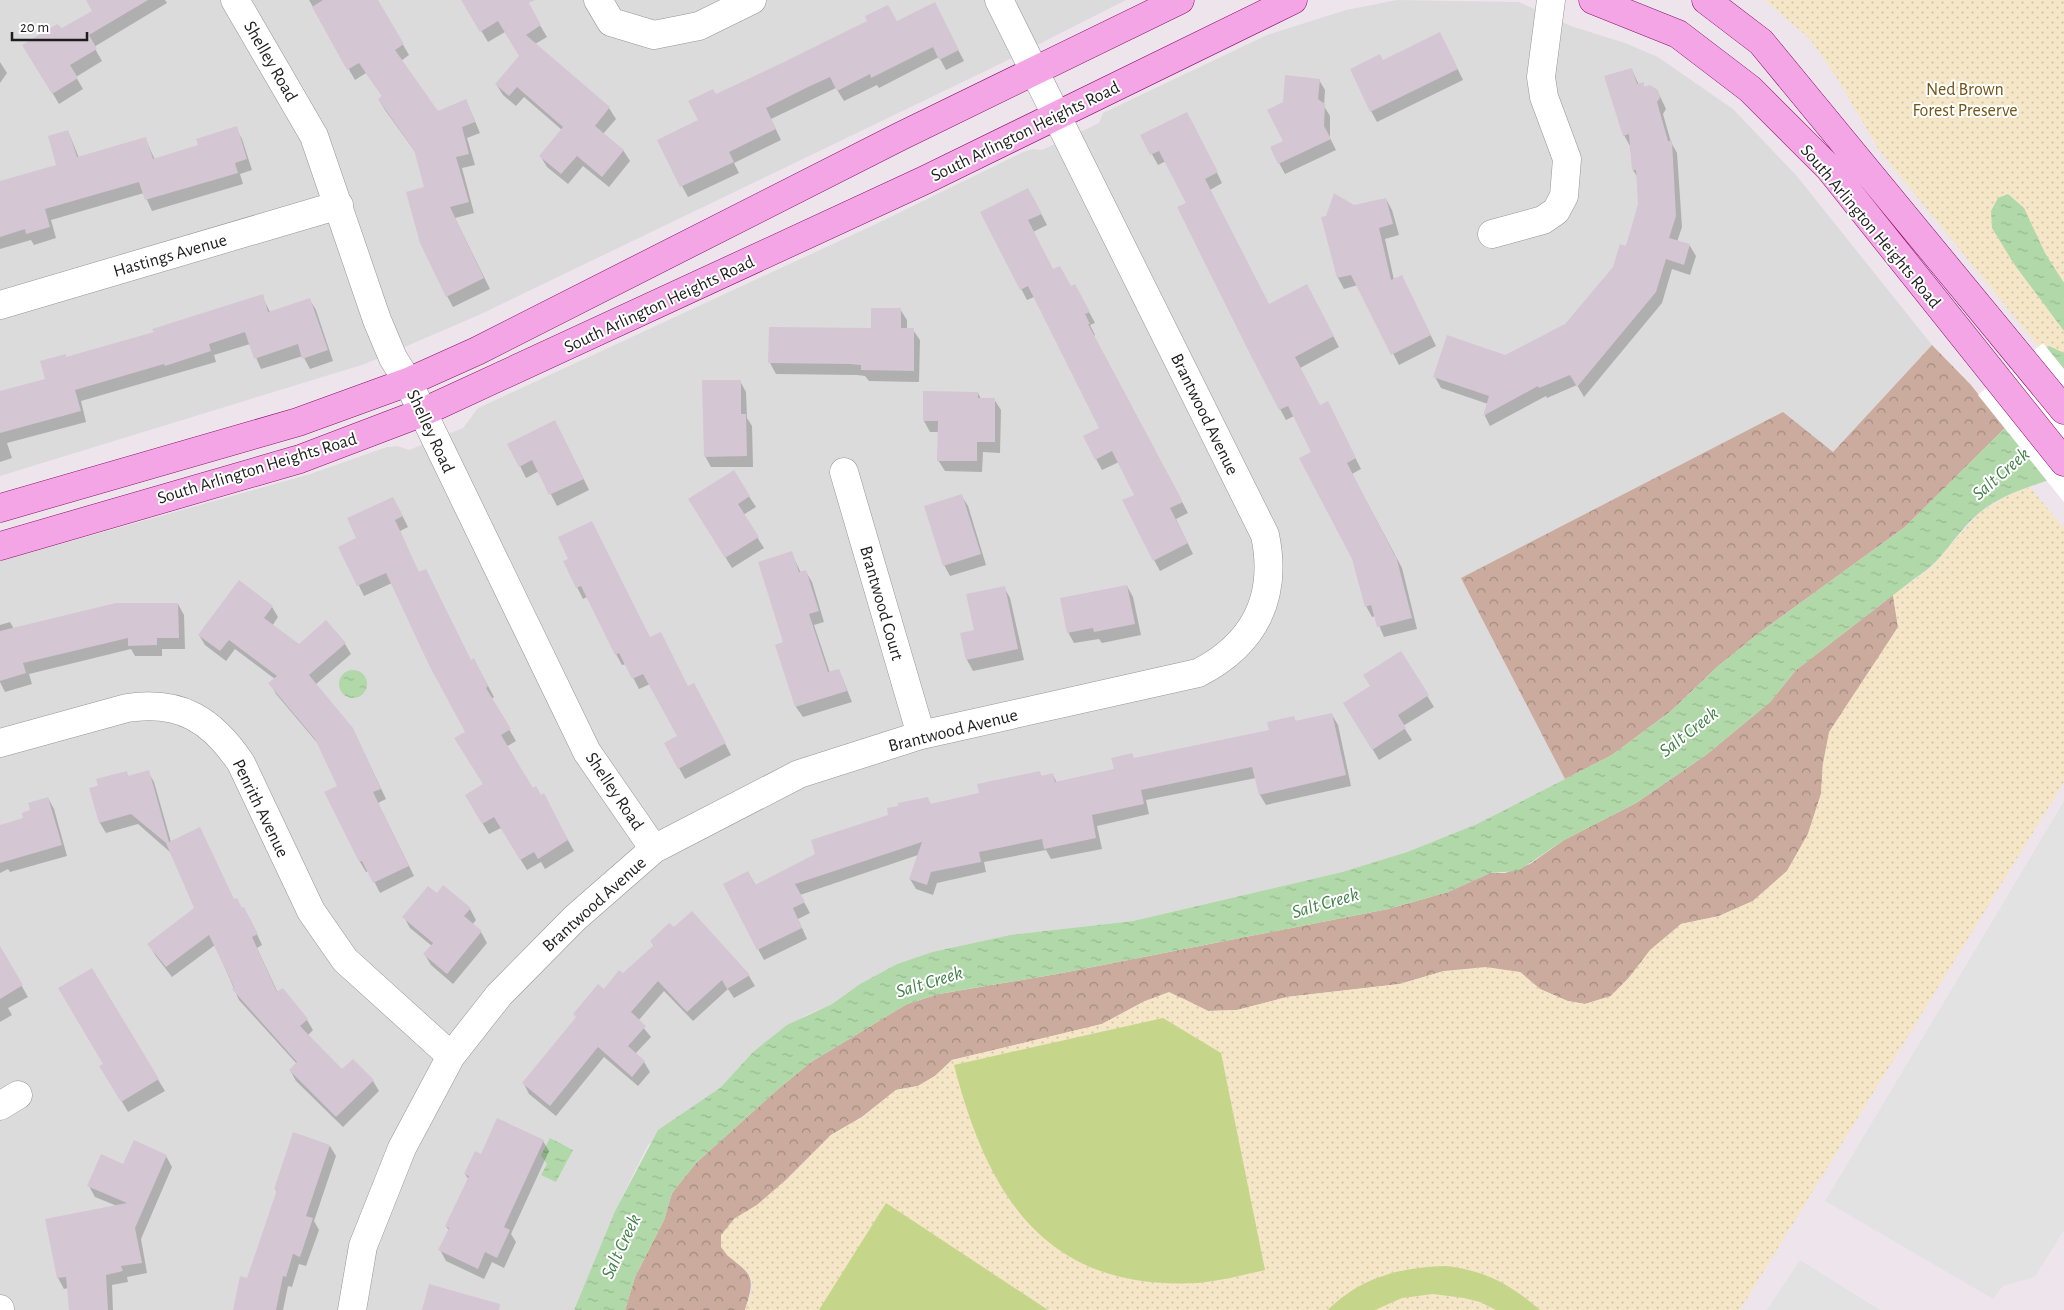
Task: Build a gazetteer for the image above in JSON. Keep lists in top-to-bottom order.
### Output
{
  "streets": {
    "main road": ["South Arlington Heights Road"],
    "street": [
      "Shelley Road",
      "Hastings Avenue",
      "Brantwood Avenue",
      "Brantwood Court",
      "Penrith Avenue"
    ]
  },
  "crossings": [
    ["Shelley Road", "South Arlington Heights Road"],
    ["Shelley Road", "Hastings Avenue"],
    ["Shelley Road", "Brantwood Avenue"],
    ["South Arlington Heights Road", "Brantwood Avenue"],
    ["Brantwood Avenue", "Brantwood Court"],
    ["Brantwood Avenue", "Penrith Avenue"]
  ],
  "water": ["Salt Creek"],
  "parks": ["Ned Brown Forest Preserve"],
  "scale_bar": "20 m"
}
